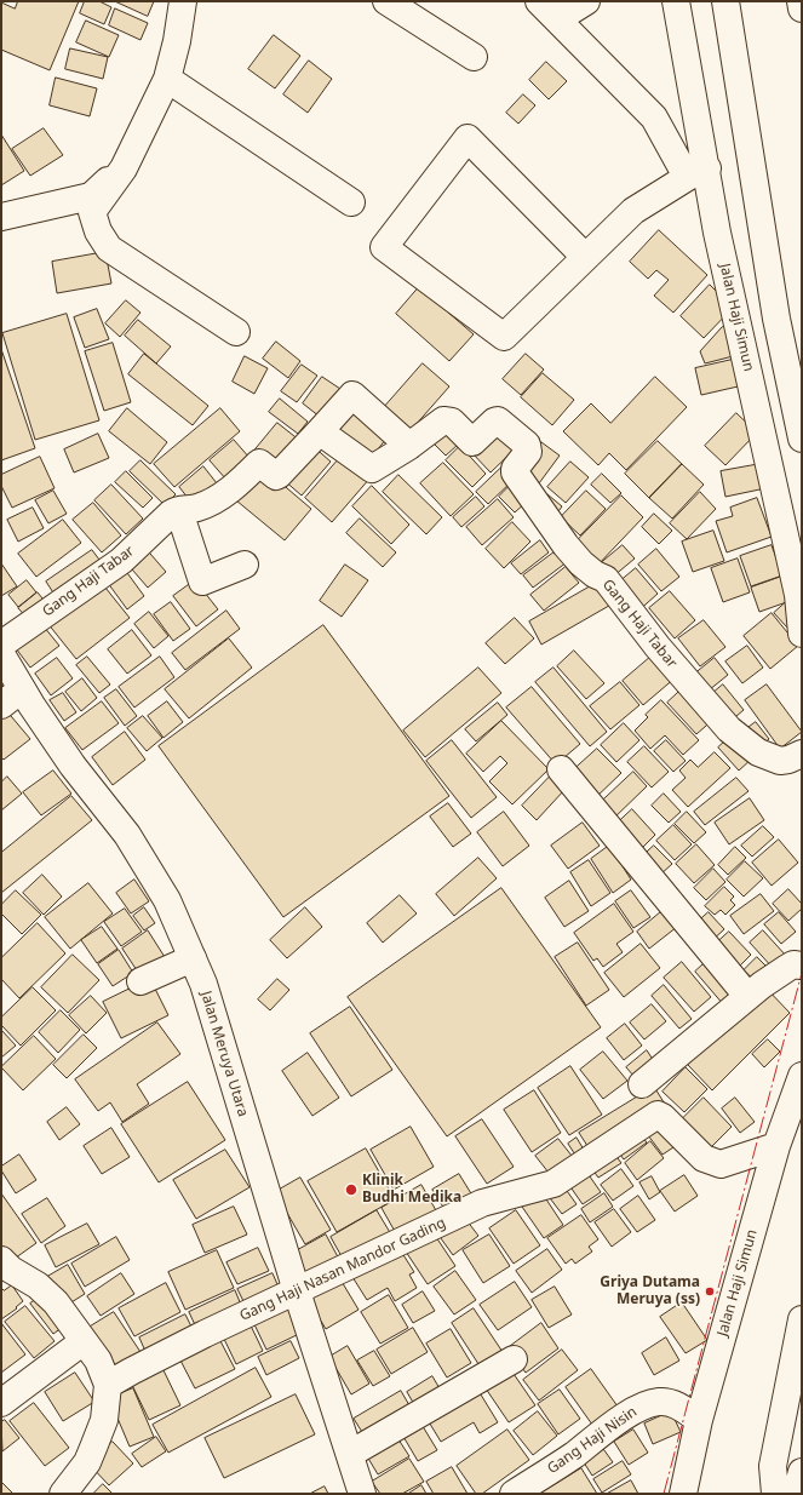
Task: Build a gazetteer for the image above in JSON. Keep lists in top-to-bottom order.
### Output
{
  "streets": {
    "main road": [
      "Jalan Haji Simun",
      "Gang Haji Tabar",
      "Jalan Meruya Utara",
      "Gang Haji Nasan Mandor Gading",
      "Gang Haji Nisin"
    ]
  },
  "crossings": [
    ["Jalan Haji Simun", "Gang Haji Nasan Mandor Gading"],
    ["Jalan Haji Simun", "Gang Haji Nisin"],
    ["Jalan Meruya Utara", "Gang Haji Nasan Mandor Gading"]
  ],
  "places": ["Klinik Budhi Medika", "Griya Dutama Meruya (ss)"]
}
